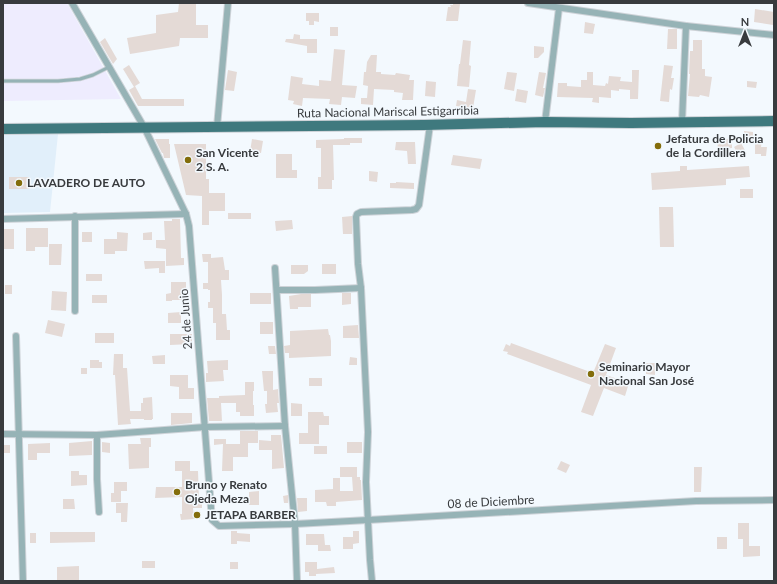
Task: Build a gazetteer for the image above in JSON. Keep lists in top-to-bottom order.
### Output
{
  "streets": {
    "main road": ["Ruta Nacional Mariscal Estigarribia"],
    "street": ["24 de Junio", "08 de Diciembre"]
  },
  "crossings": [
    ["Ruta Nacional Mariscal Estigarribia", "24 de Junio"],
    ["24 de Junio", "08 de Diciembre"]
  ],
  "places": [
    "Jefatura de Policia de la Cordillera",
    "San Vicente 2 S. A.",
    "LAVADERO DE AUTO",
    "Seminario Mayor Nacional San José",
    "Bruno y Renato Ojeda Meza",
    "JETAPA BARBER"
  ],
  "north": "top"
}
